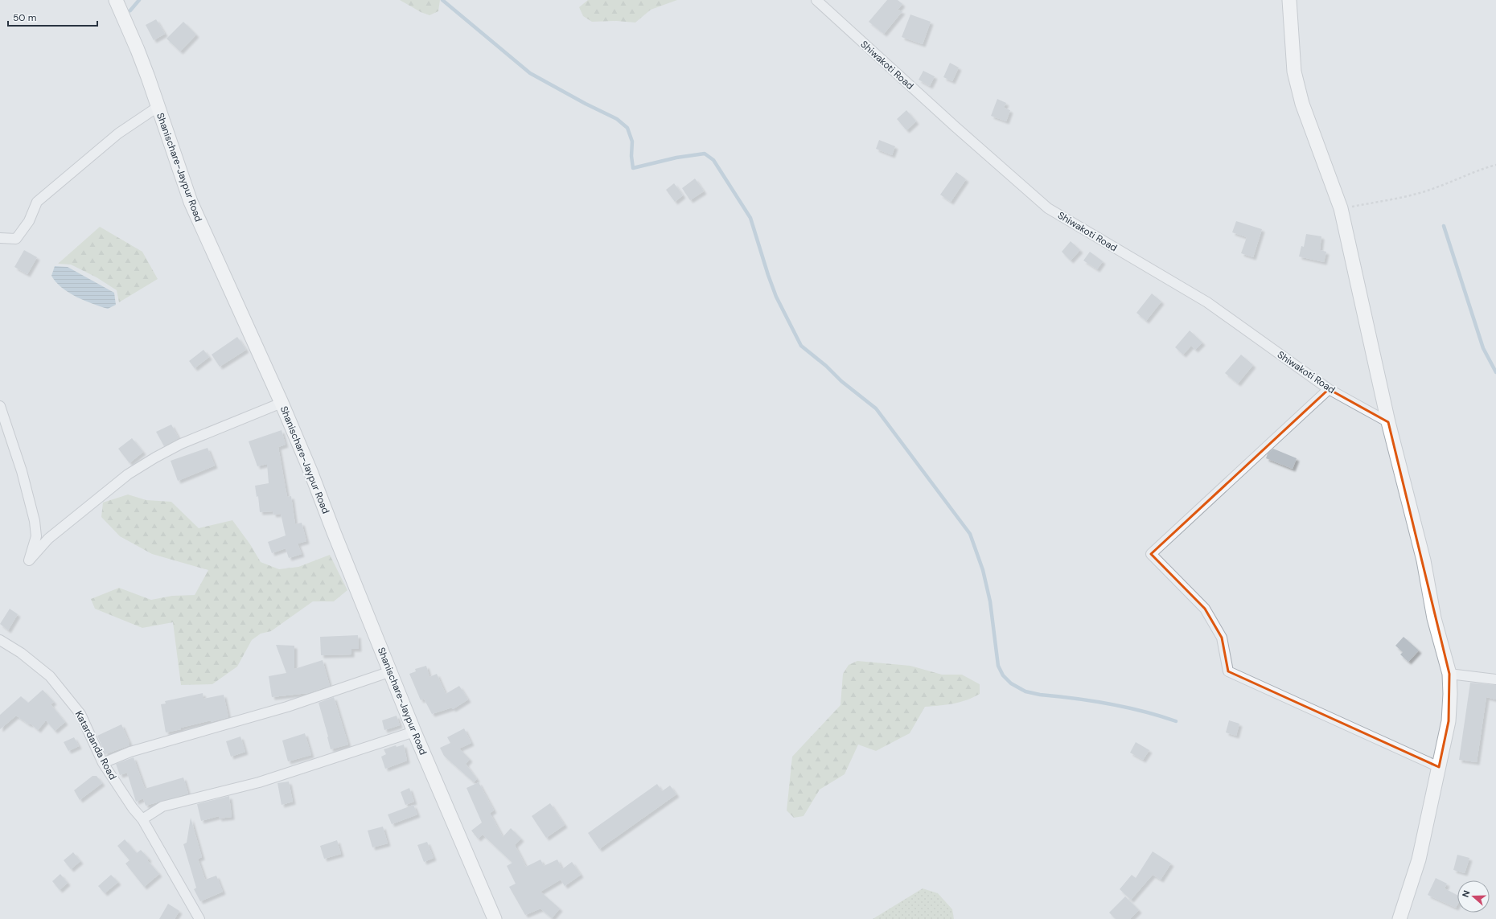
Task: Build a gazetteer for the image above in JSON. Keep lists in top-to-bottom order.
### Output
{
  "streets": {
    "street": ["Shiwakoti Road", "Shanischare-Jaypur Road", "Katardanda Road"]
  },
  "scale_bar": "50 m",
  "north": "left"
}
